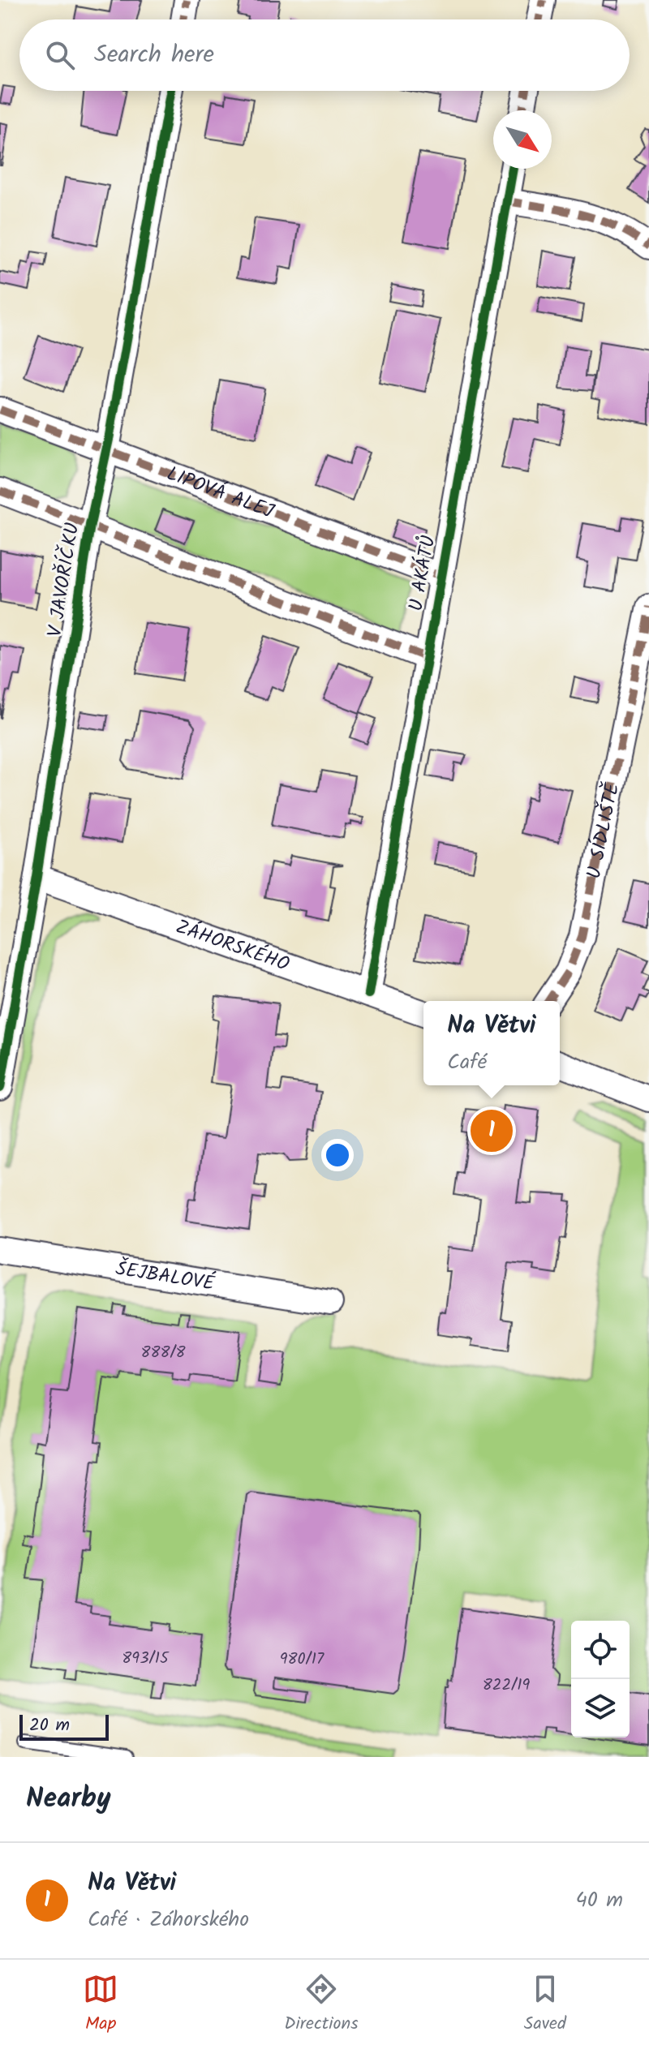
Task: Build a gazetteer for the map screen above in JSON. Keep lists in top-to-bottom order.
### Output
{
  "streets": {
    "street": [
      "LIPOVÁ ALEJ",
      "U AKÁTŮ",
      "V JAVOŘÍČKU",
      "U SÍDLIŠTĚ",
      "ZÁHORSKÉHO",
      "ŠEJBALOVÉ"
    ]
  },
  "crossings": [
    ["LIPOVÁ ALEJ", "U AKÁTŮ"],
    ["LIPOVÁ ALEJ", "V JAVOŘÍČKU"],
    ["U AKÁTŮ", "ZÁHORSKÉHO"],
    ["V JAVOŘÍČKU", "ZÁHORSKÉHO"]
  ],
  "house_numbers": [
    "888/8",
    "893/15",
    "980/17",
    "822/19"
  ],
  "scale_bar": "20 m",
  "north": "bottom right",
  "page": {
    "search": "Search here",
    "popup": ["Na Větvi", "Café"],
    "pins": "1",
    "scale": "20 m",
    "heading": "Nearby",
    "list": [
      {
        "mark": "1",
        "name": "Na Větvi",
        "note": "Café · Záhorského",
        "value": "40 m"
      }
    ],
    "nav": ["Map", "Directions", "Saved"]
  }
}
